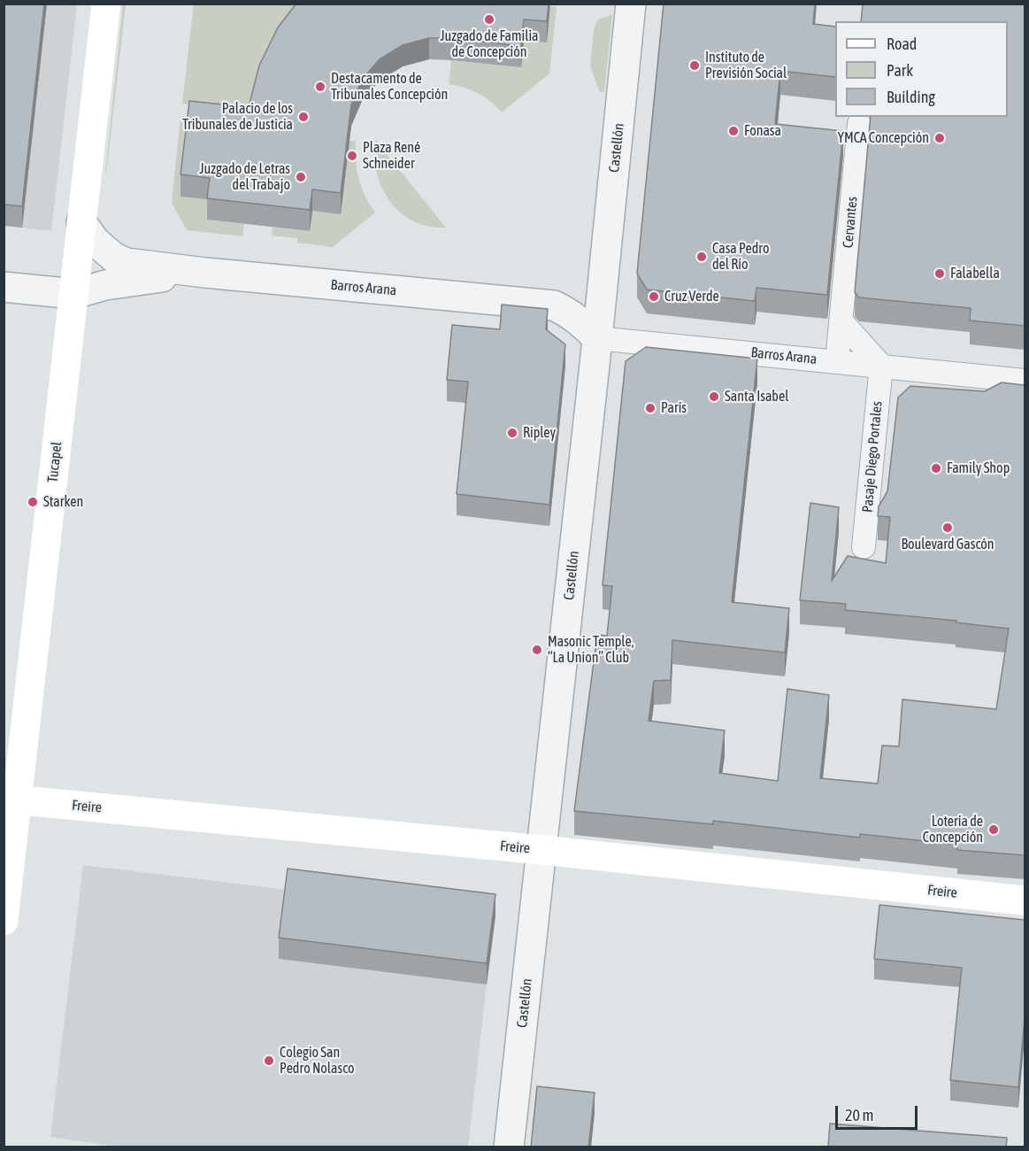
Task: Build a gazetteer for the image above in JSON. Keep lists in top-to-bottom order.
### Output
{
  "streets": {
    "main road": ["Tucapel", "Freire"],
    "street": [
      "Castellón",
      "Cervantes",
      "Barros Arana",
      "Pasaje Diego Portales"
    ]
  },
  "crossings": [
    ["Castellón", "Barros Arana"],
    ["Castellón", "Freire"],
    ["Cervantes", "Barros Arana"],
    ["Barros Arana", "Pasaje Diego Portales"],
    ["Barros Arana", "Tucapel"],
    ["Tucapel", "Freire"]
  ],
  "places": [
    "Juzgado de Familia de Concepción",
    "Instituto de Previsión Social",
    "Destacamento de Tribunales Concepción",
    "Palacio de los Tribunales de Justicia",
    "Fonasa",
    "YMCA Concepción",
    "Plaza René Schneider",
    "Juzgado de Letras del Trabajo",
    "Casa Pedro del Río",
    "Falabella",
    "Cruz Verde",
    "Santa Isabel",
    "París",
    "Ripley",
    "Family Shop",
    "Starken",
    "Boulevard Gascón",
    "Masonic Temple, “La Union” Club",
    "Lotería de Concepción",
    "Colegio San Pedro Nolasco"
  ],
  "legend": ["Road", "Park", "Building"],
  "scale_bar": "20 m"
}
